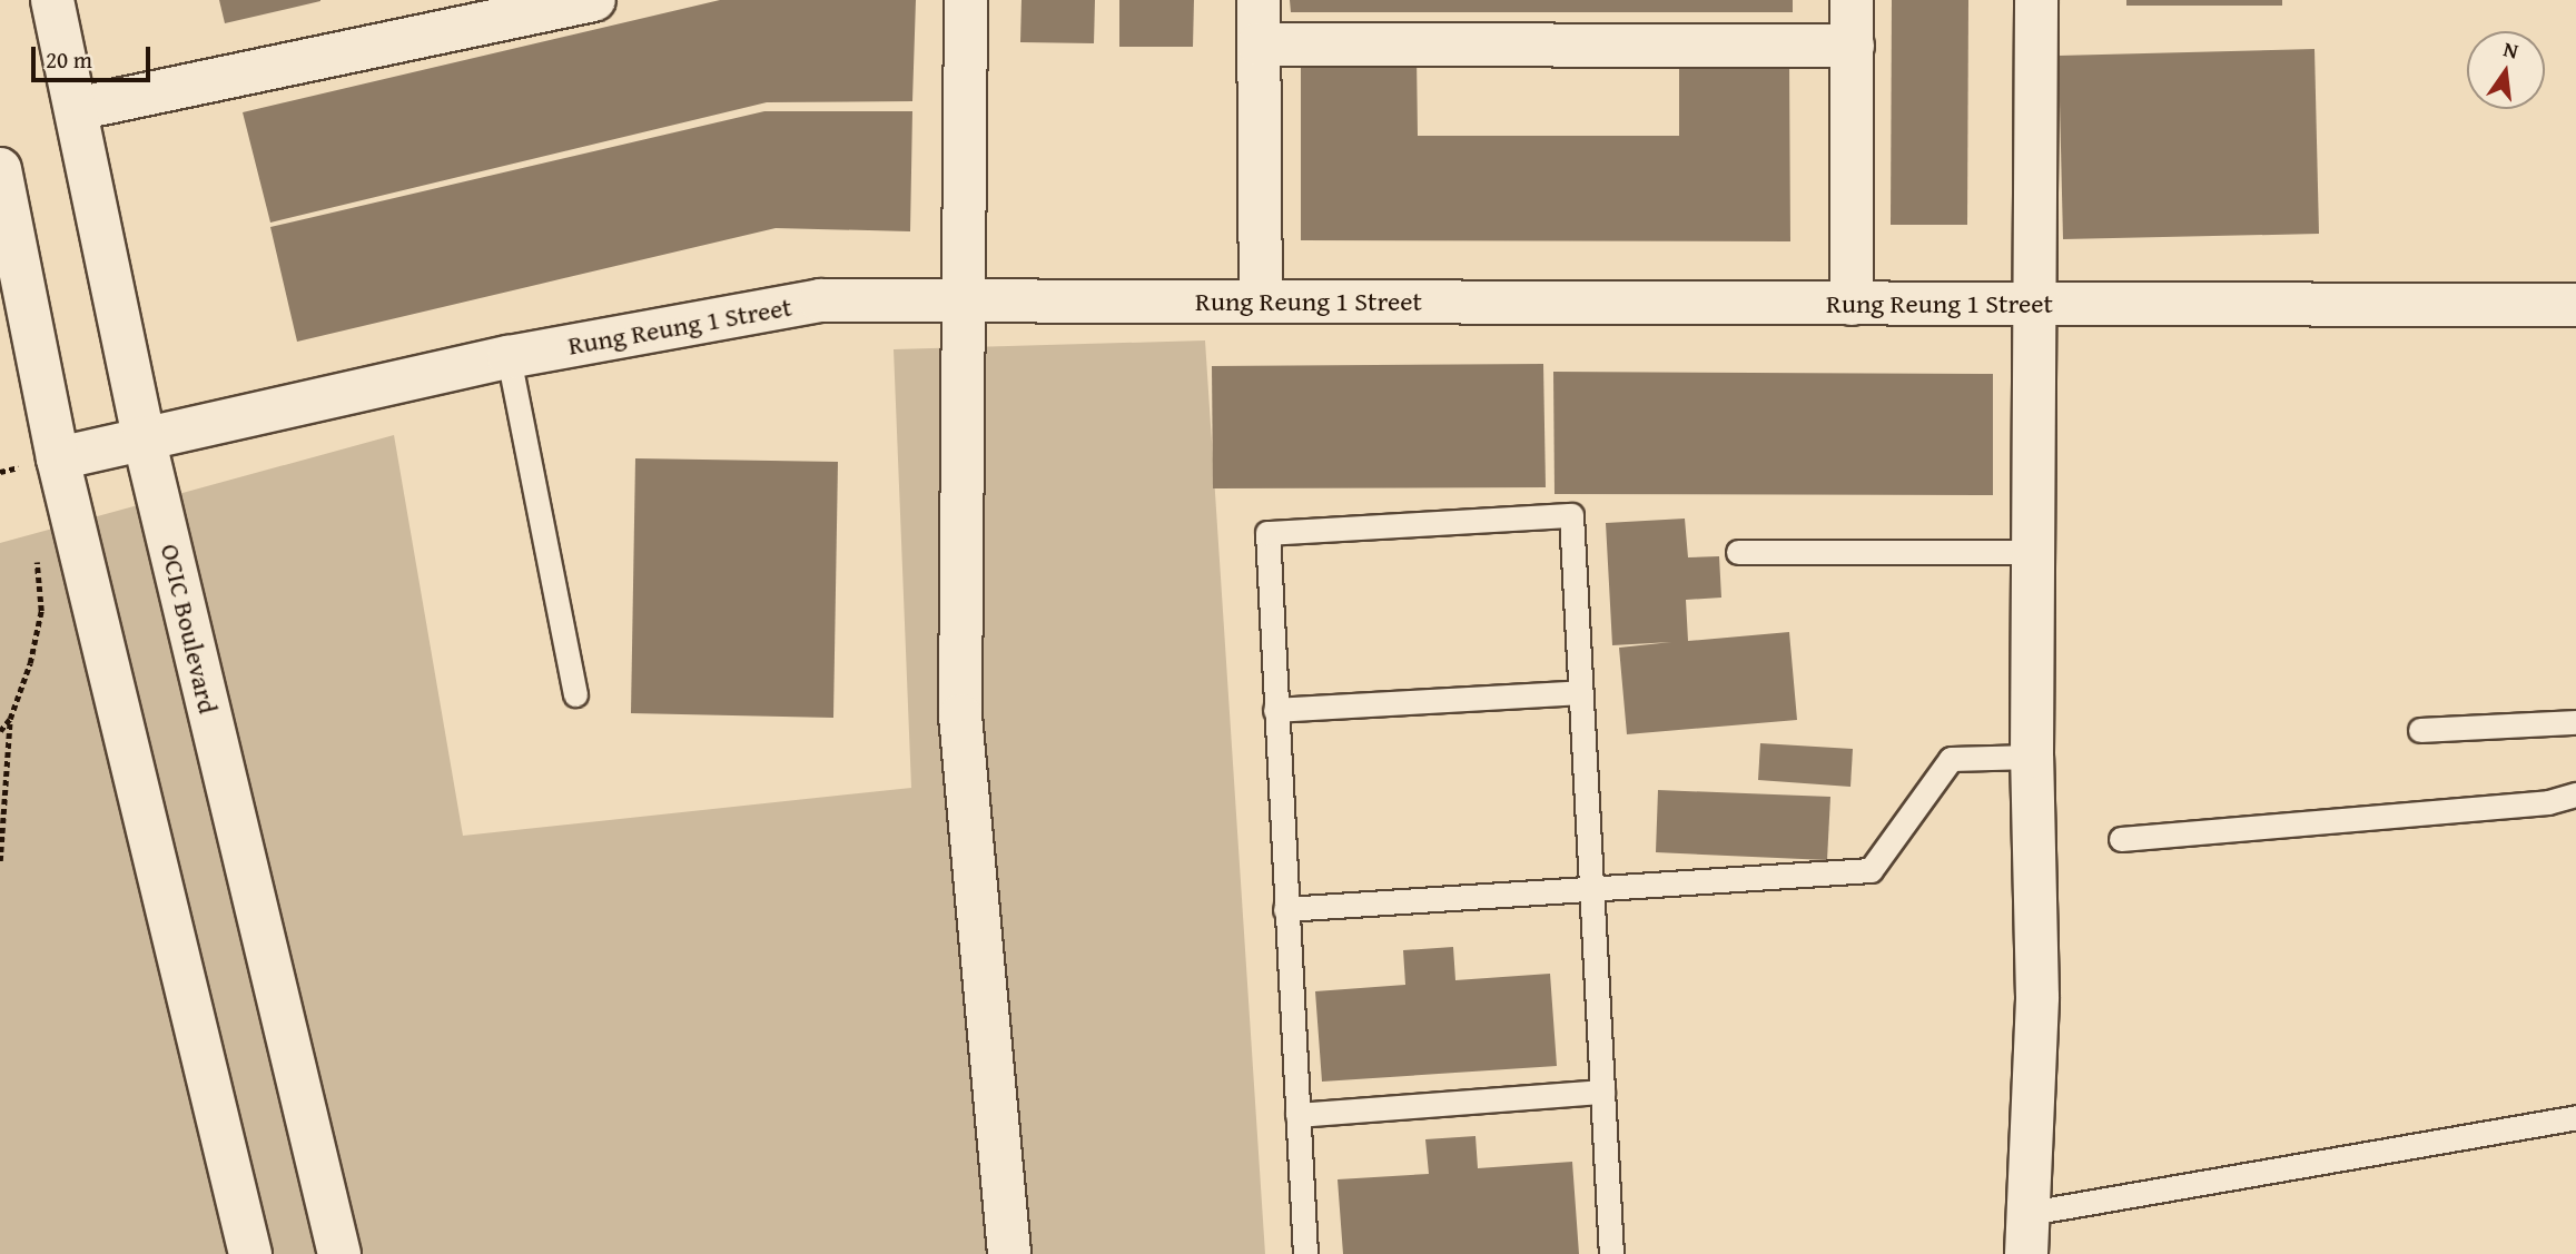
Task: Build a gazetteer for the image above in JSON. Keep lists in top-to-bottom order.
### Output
{
  "streets": {
    "street": ["Rung Reung 1 Street", "OCIC Boulevard"]
  },
  "crossings": [
    ["Rung Reung 1 Street", "OCIC Boulevard"]
  ],
  "scale_bar": "20 m",
  "north": "top"
}
